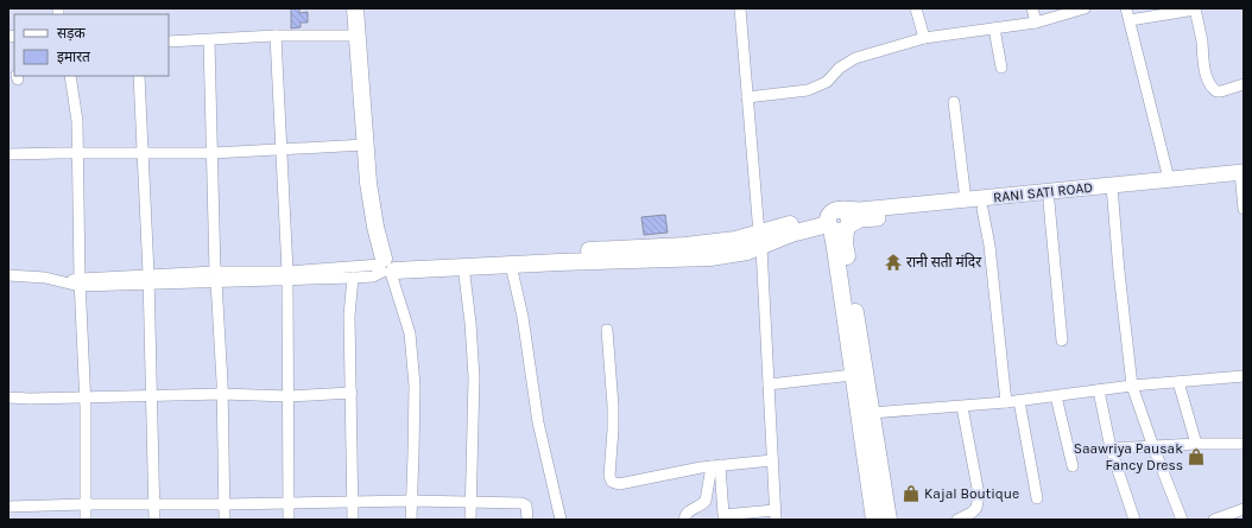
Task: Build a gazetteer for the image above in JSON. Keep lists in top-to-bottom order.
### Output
{
  "streets": {
    "street": ["RANI SATI ROAD"]
  },
  "places": {
    "temple": ["रानी सती मंदिर"],
    "shop": ["Saawriya Pausak Fancy Dress", "Kajal Boutique"]
  },
  "legend": ["सड़क", "इमारत"]
}
